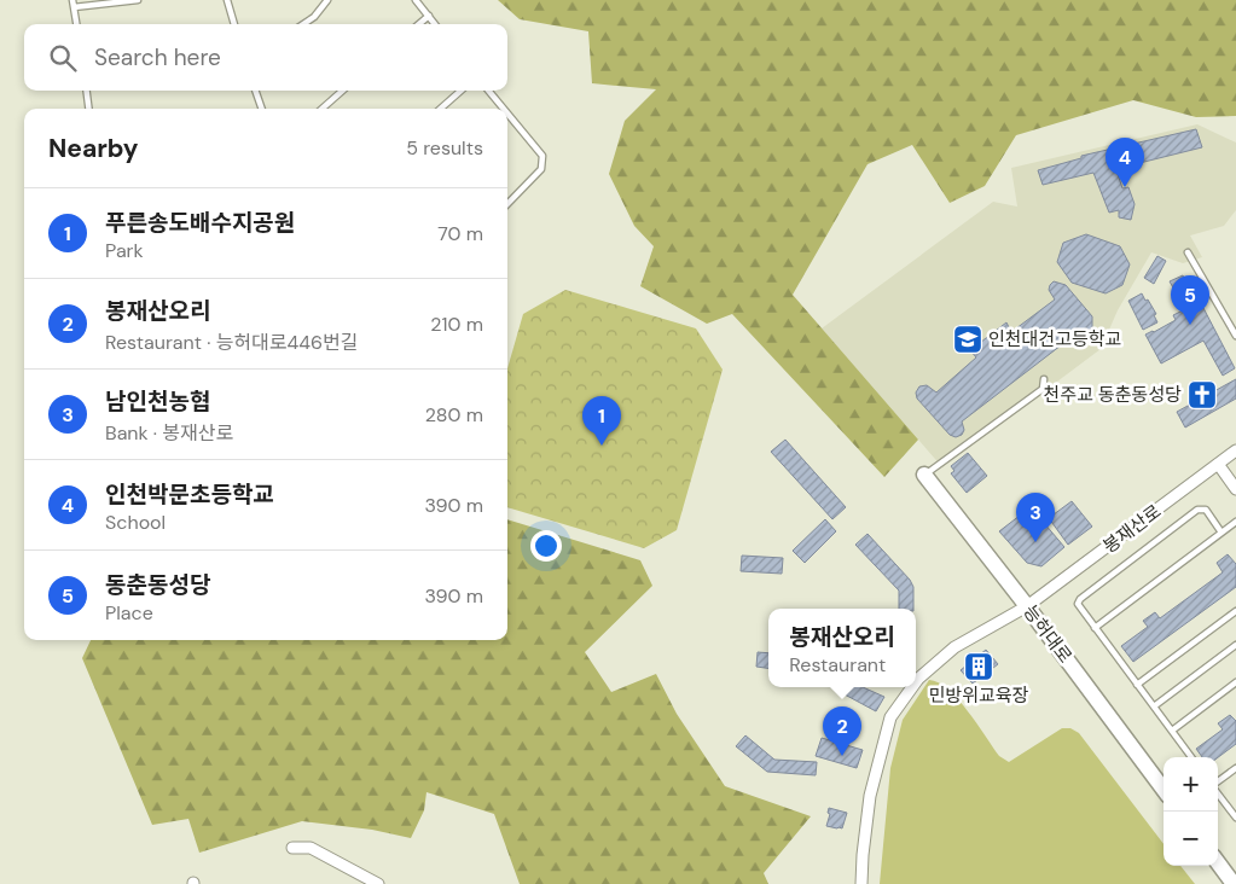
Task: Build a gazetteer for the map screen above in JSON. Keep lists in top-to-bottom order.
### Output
{
  "streets": {
    "main road": ["능허대로"],
    "street": ["봉재산로"]
  },
  "crossings": [
    ["봉재산로", "능허대로"]
  ],
  "places": {
    "school or university": ["인천대건고등학교"],
    "church": ["천주교 동춘동성당"],
    "building": ["민방위교육장"]
  },
  "page": {
    "search": "Search here",
    "heading": ["Nearby", "5 results"],
    "pins": [
      "4",
      "5",
      "1",
      "3",
      "2"
    ],
    "list": [
      {
        "mark": "1",
        "name": "푸른송도배수지공원",
        "note": "Park",
        "value": "70 m"
      },
      {
        "mark": "2",
        "name": "봉재산오리",
        "note": "Restaurant · 능허대로446번길",
        "value": "210 m"
      },
      {
        "mark": "3",
        "name": "남인천농협",
        "note": "Bank · 봉재산로",
        "value": "280 m"
      },
      {
        "mark": "4",
        "name": "인천박문초등학교",
        "note": "School",
        "value": "390 m"
      },
      {
        "mark": "5",
        "name": "동춘동성당",
        "note": "Place",
        "value": "390 m"
      }
    ],
    "popup": ["봉재산오리", "Restaurant"],
    "map_buttons": ["+", "−"]
  }
}
